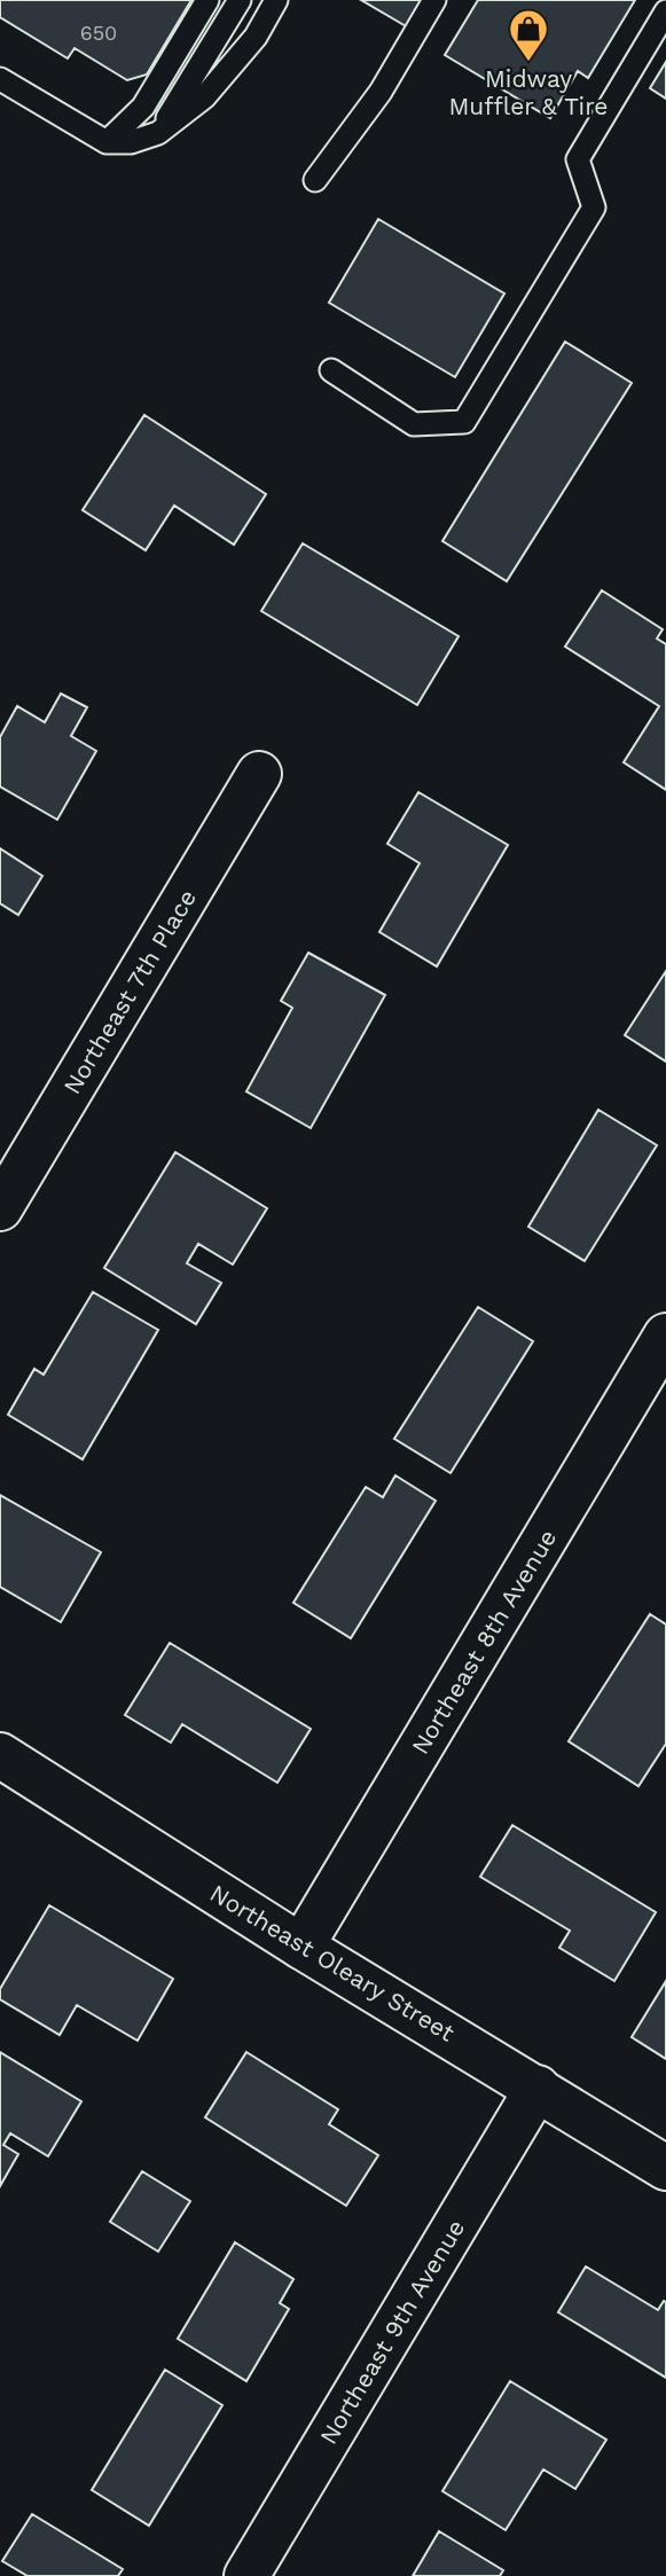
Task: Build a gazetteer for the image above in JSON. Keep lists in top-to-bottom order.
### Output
{
  "streets": {
    "street": [
      "Northeast 7th Place",
      "Northeast 8th Avenue",
      "Northeast Oleary Street",
      "Northeast 9th Avenue"
    ]
  },
  "crossings": [
    ["Northeast 8th Avenue", "Northeast Oleary Street"],
    ["Northeast Oleary Street", "Northeast 9th Avenue"]
  ],
  "places": {
    "shop": ["Midway Muffler & Tire"]
  },
  "house_numbers": ["650"]
}
